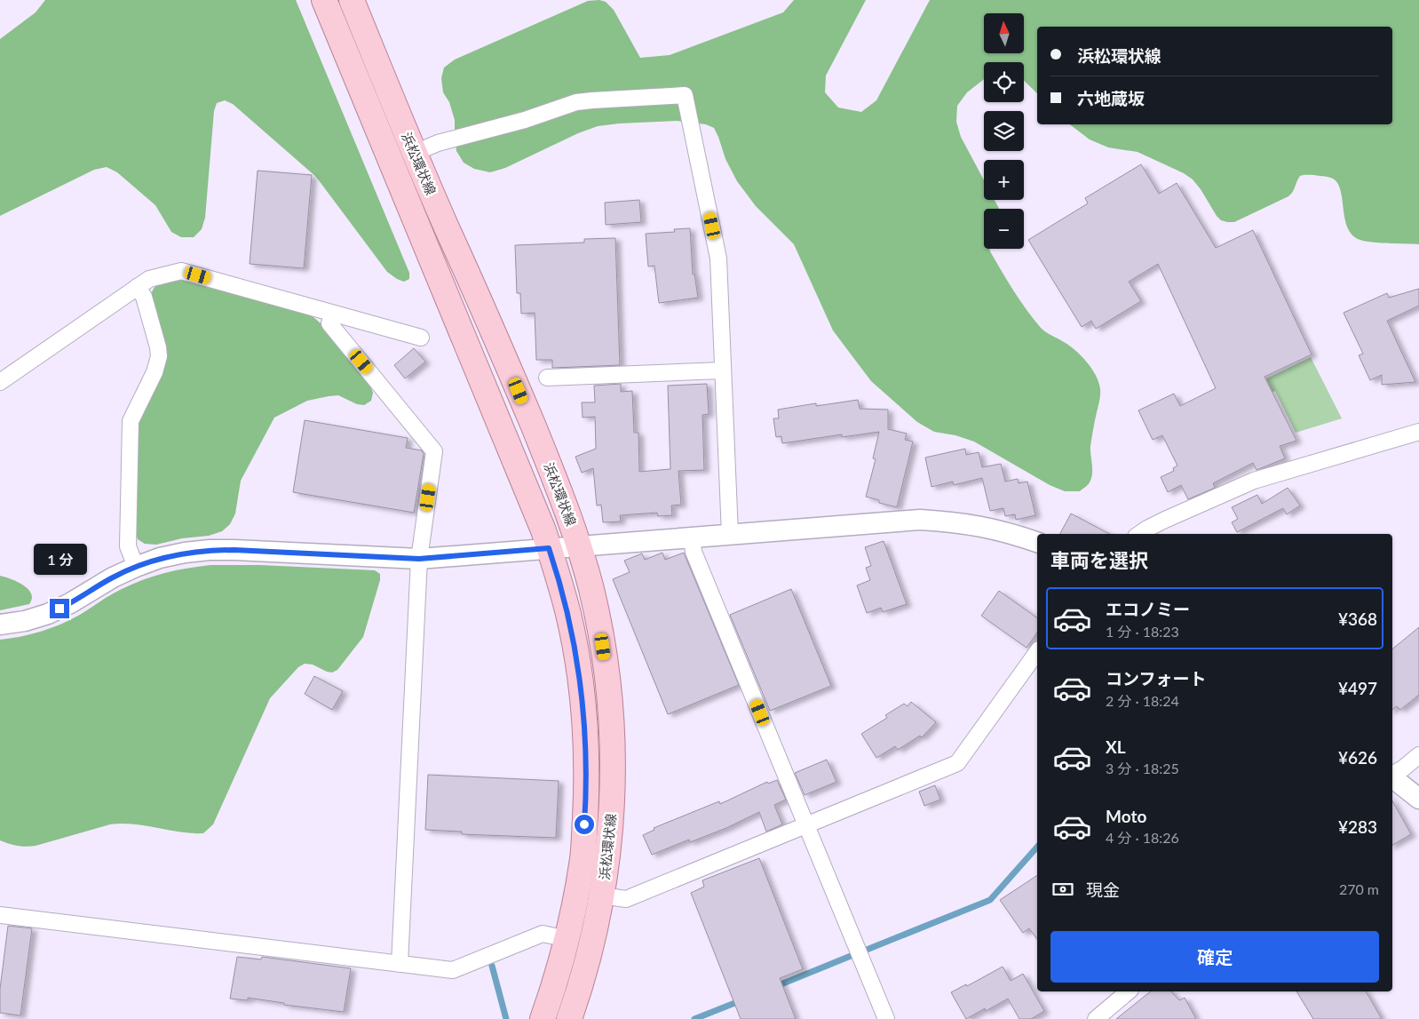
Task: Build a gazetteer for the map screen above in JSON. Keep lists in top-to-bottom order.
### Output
{
  "streets": {
    "main road": ["浜松環状線"]
  },
  "north": "top",
  "page": {
    "map_buttons": ["+", "−"],
    "banner": ["浜松環状線", "六地蔵坂"],
    "heading": "車両を選択",
    "bubble": "1 分",
    "list": [
      {
        "name": "エコノミー",
        "note": "1 分 · 18:23",
        "value": "¥368"
      },
      {
        "name": "コンフォート",
        "note": "2 分 · 18:24",
        "value": "¥497"
      },
      {
        "name": "XL",
        "note": "3 分 · 18:25",
        "value": "¥626"
      },
      {
        "name": "Moto",
        "note": "4 分 · 18:26",
        "value": "¥283"
      }
    ],
    "pay": ["現金", "270 m"],
    "buttons": "確定"
  }
}
